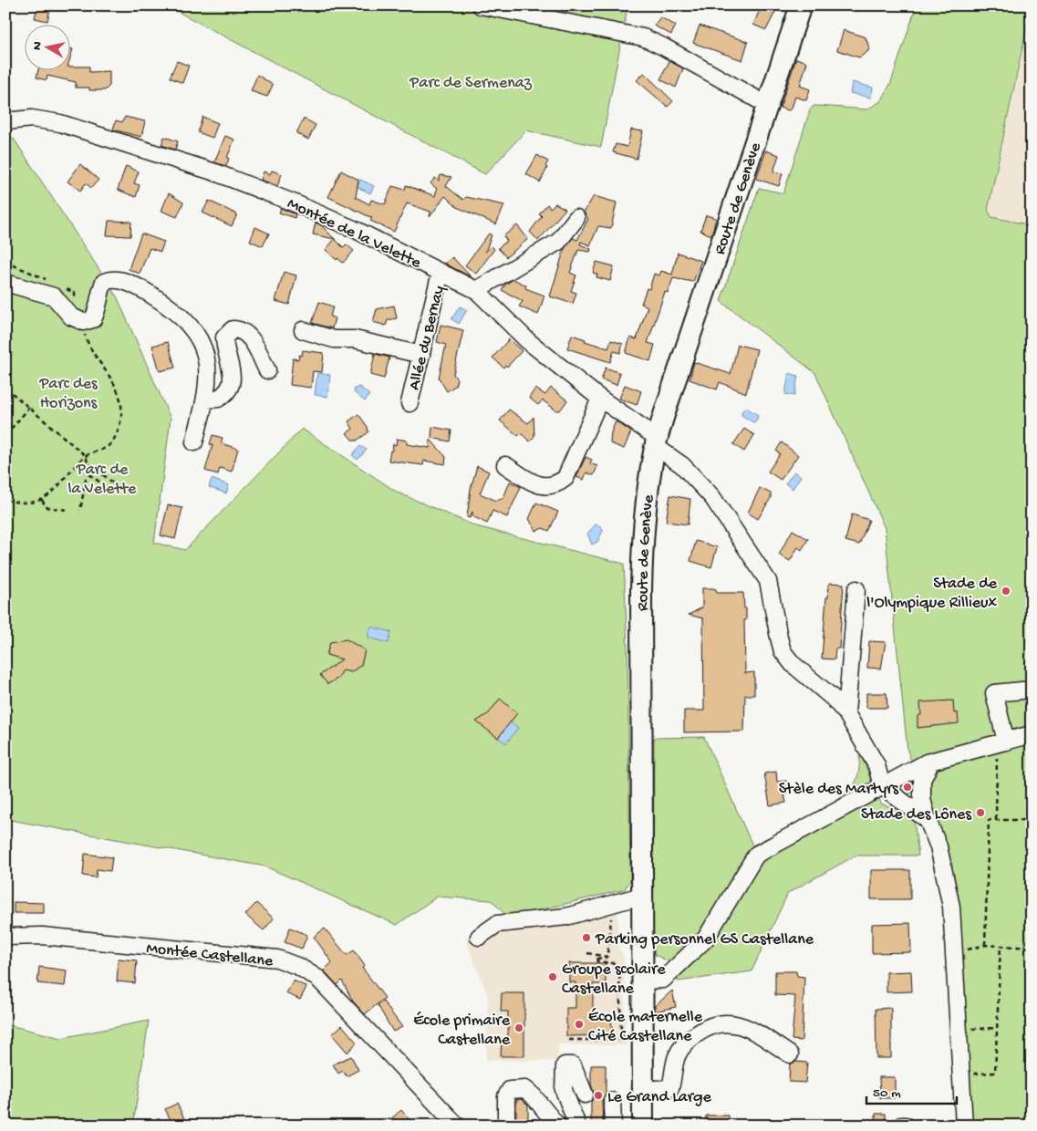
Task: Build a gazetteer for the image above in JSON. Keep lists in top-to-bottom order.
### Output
{
  "streets": {
    "main road": ["Route de Genève"],
    "street": ["Montée de la Velette", "Allée du Bernay", "Montée Castellane"]
  },
  "crossings": [
    ["Route de Genève", "Montée de la Velette"],
    ["Montée de la Velette", "Allée du Bernay"]
  ],
  "parks": ["Parc de Sermenaz", "Parc des Horizons", "Parc de la Velette"],
  "places": [
    "Stade de l'Olympique Rillieux",
    "Stèle des Martyrs",
    "Stade des Lônes",
    "Parking personnel GS Castellane",
    "Groupe scolaire Castellane",
    "École maternelle Cité Castellane",
    "École primaire Castellane",
    "Le Grand Large"
  ],
  "scale_bar": "50 m",
  "north": "left"
}
